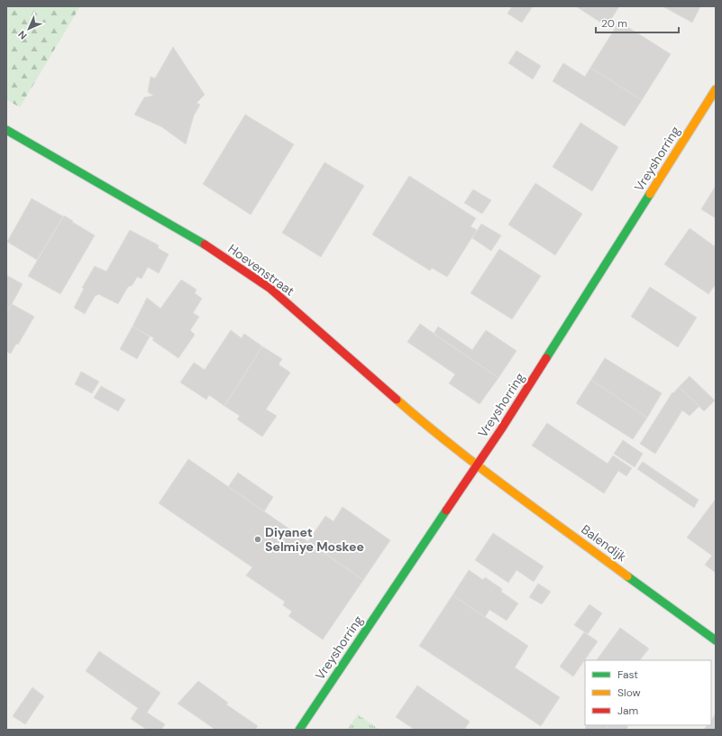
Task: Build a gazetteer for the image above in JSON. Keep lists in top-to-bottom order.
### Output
{
  "streets": {
    "main road": ["Vreyshorring", "Hoevenstraat", "Balendijk"]
  },
  "crossings": [
    ["Vreyshorring", "Hoevenstraat"],
    ["Vreyshorring", "Balendijk"],
    ["Hoevenstraat", "Balendijk"]
  ],
  "places": ["Diyanet Selmiye Moskee"],
  "legend": ["Fast", "Slow", "Jam"],
  "scale_bar": "20 m",
  "north": "bottom left"
}
